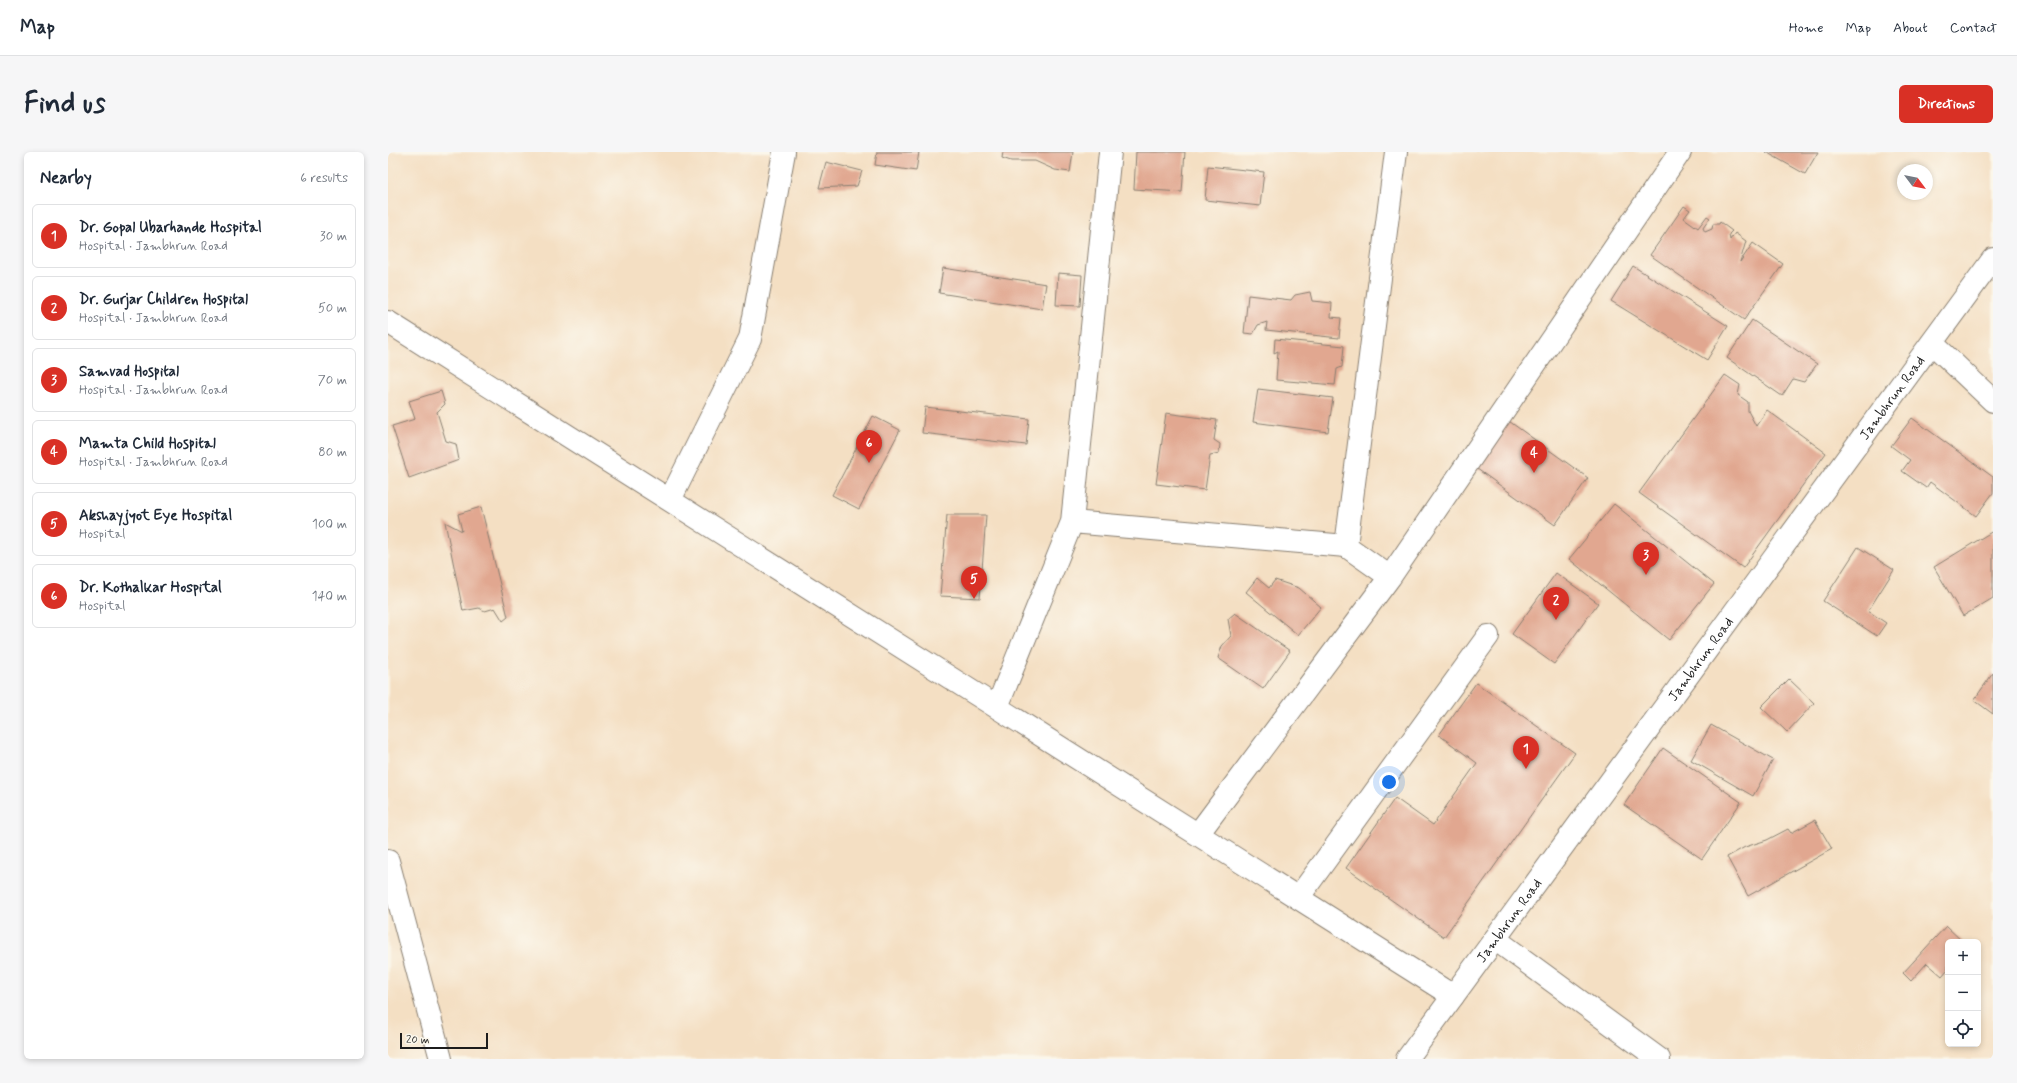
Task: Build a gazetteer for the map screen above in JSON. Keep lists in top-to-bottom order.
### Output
{
  "streets": {
    "street": ["Jambhrun Road"]
  },
  "scale_bar": "20 m",
  "north": "bottom right",
  "page": {
    "header": "Map",
    "nav": [
      "Home",
      "Map",
      "About",
      "Contact"
    ],
    "buttons": "Directions",
    "title": "Find us",
    "heading": ["Nearby", "6 results"],
    "list": [
      {
        "mark": "1",
        "name": "Dr. Gopal Ubarhande Hospital",
        "note": "Hospital · Jambhrun Road",
        "value": "30 m"
      },
      {
        "mark": "2",
        "name": "Dr. Gurjar Children Hospital",
        "note": "Hospital · Jambhrun Road",
        "value": "50 m"
      },
      {
        "mark": "3",
        "name": "Samvad Hospital",
        "note": "Hospital · Jambhrun Road",
        "value": "70 m"
      },
      {
        "mark": "4",
        "name": "Mamta Child Hospital",
        "note": "Hospital · Jambhrun Road",
        "value": "80 m"
      },
      {
        "mark": "5",
        "name": "Akshayjyot Eye Hospital",
        "note": "Hospital",
        "value": "100 m"
      },
      {
        "mark": "6",
        "name": "Dr. Kothalkar Hospital",
        "note": "Hospital",
        "value": "140 m"
      }
    ],
    "pins": [
      "6",
      "4",
      "3",
      "5",
      "2",
      "1"
    ],
    "map_buttons": ["+", "−"],
    "scale": "20 m"
  }
}
